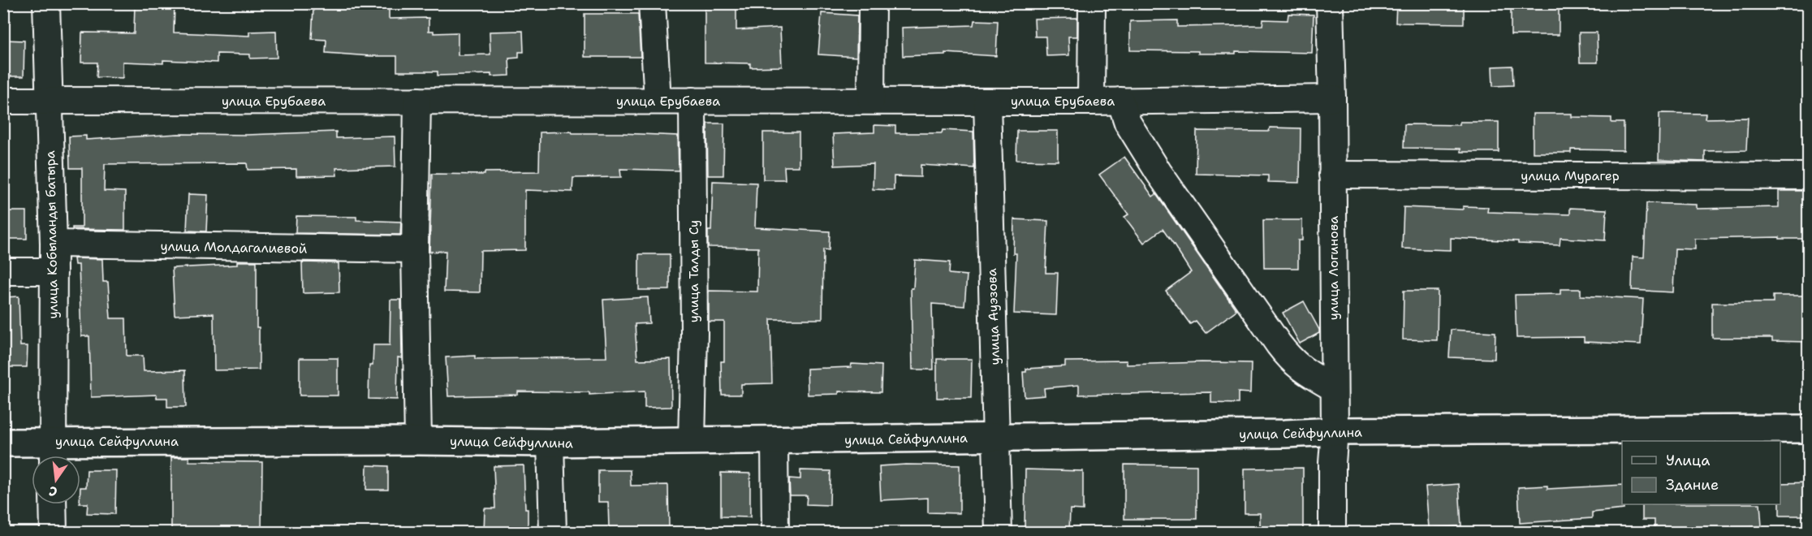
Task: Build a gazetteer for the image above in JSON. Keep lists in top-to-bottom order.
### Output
{
  "streets": {
    "main road": ["улица Сейфуллина"],
    "street": [
      "улица Ерубаева",
      "улица Мурагер",
      "улица Кобыланды батыра",
      "улица Молдагалиевой",
      "улица Логинова",
      "улица Талды Су",
      "улица Ауэзова"
    ]
  },
  "crossings": [
    ["улица Ерубаева", "улица Кобыланды батыра"],
    ["улица Ерубаева", "улица Логинова"],
    ["улица Ерубаева", "улица Талды Су"],
    ["улица Ерубаева", "улица Ауэзова"],
    ["улица Мурагер", "улица Логинова"],
    ["улица Кобыланды батыра", "улица Молдагалиевой"],
    ["улица Кобыланды батыра", "улица Сейфуллина"],
    ["улица Логинова", "улица Сейфуллина"],
    ["улица Талды Су", "улица Сейфуллина"],
    ["улица Ауэзова", "улица Сейфуллина"]
  ],
  "legend": ["Улица", "Здание"],
  "north": "bottom"
}
